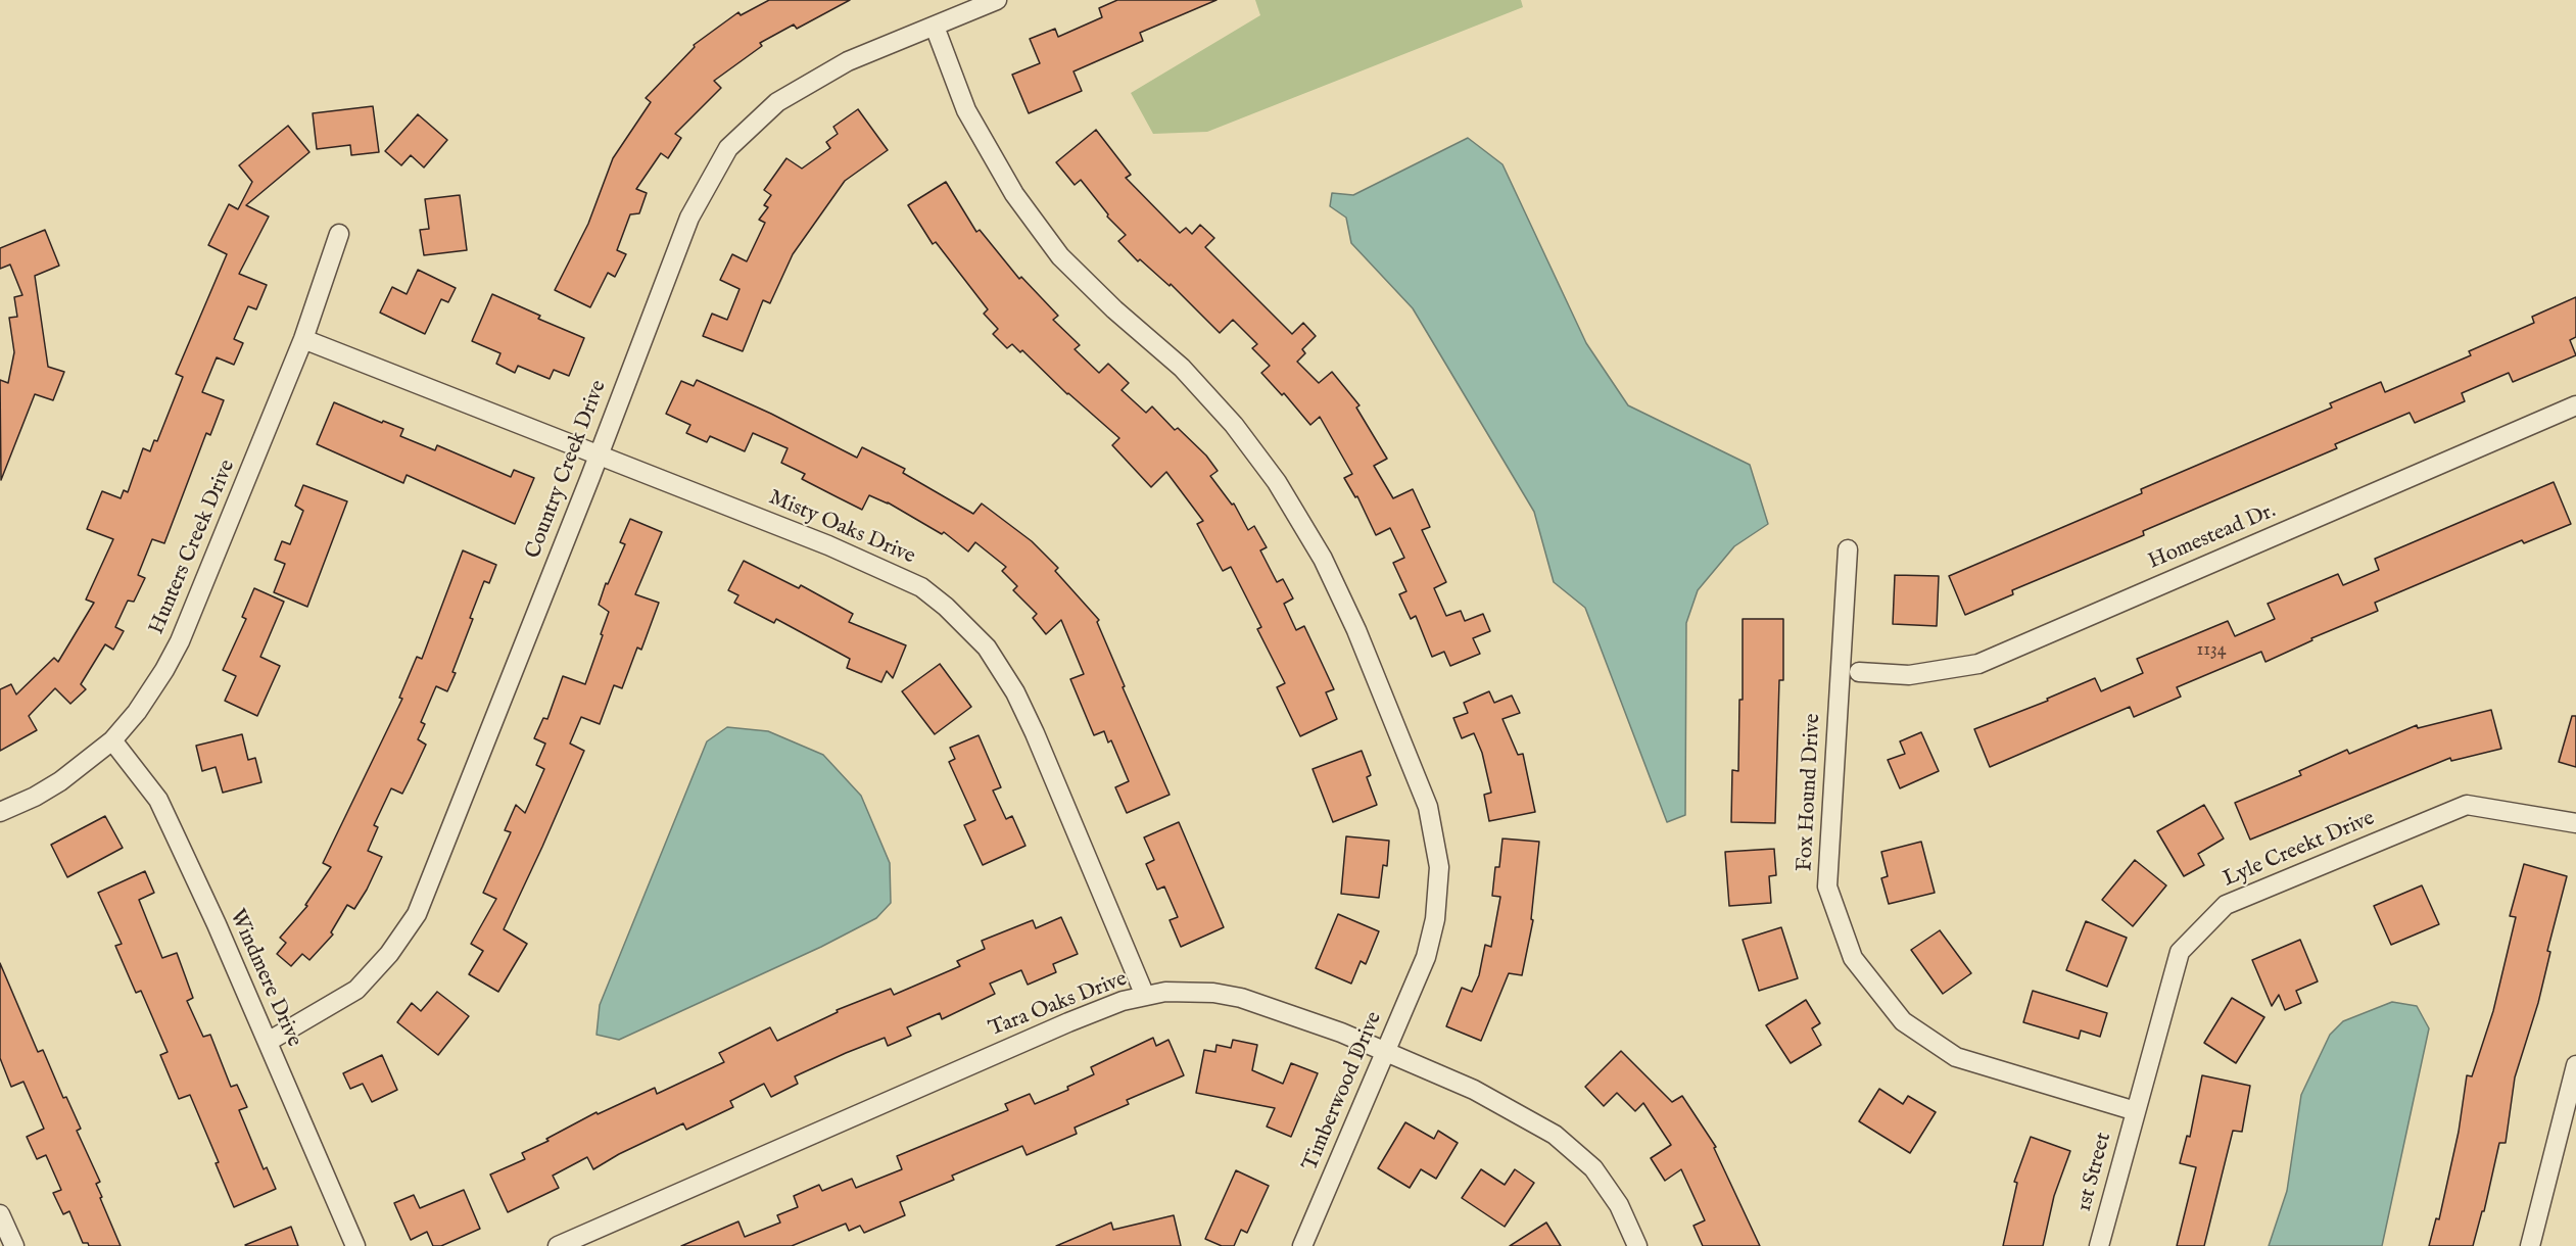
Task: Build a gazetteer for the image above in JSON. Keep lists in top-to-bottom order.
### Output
{
  "streets": {
    "street": [
      "Country Creek Drive",
      "Misty Oaks Drive",
      "Homestead Dr.",
      "Hunters Creek Drive",
      "Fox Hound Drive",
      "Lyle Creekt Drive",
      "Windmere Drive",
      "Tara Oaks Drive",
      "Timberwood Drive",
      "1st Street"
    ]
  },
  "crossings": [
    ["Country Creek Drive", "Misty Oaks Drive"],
    ["Country Creek Drive", "Windmere Drive"],
    ["Country Creek Drive", "Timberwood Drive"],
    ["Misty Oaks Drive", "Hunters Creek Drive"],
    ["Misty Oaks Drive", "Tara Oaks Drive"],
    ["Hunters Creek Drive", "Windmere Drive"],
    ["Fox Hound Drive", "Lyle Creekt Drive"],
    ["Fox Hound Drive", "1st Street"],
    ["Lyle Creekt Drive", "1st Street"],
    ["Tara Oaks Drive", "Timberwood Drive"]
  ],
  "house_numbers": ["1134"]
}
